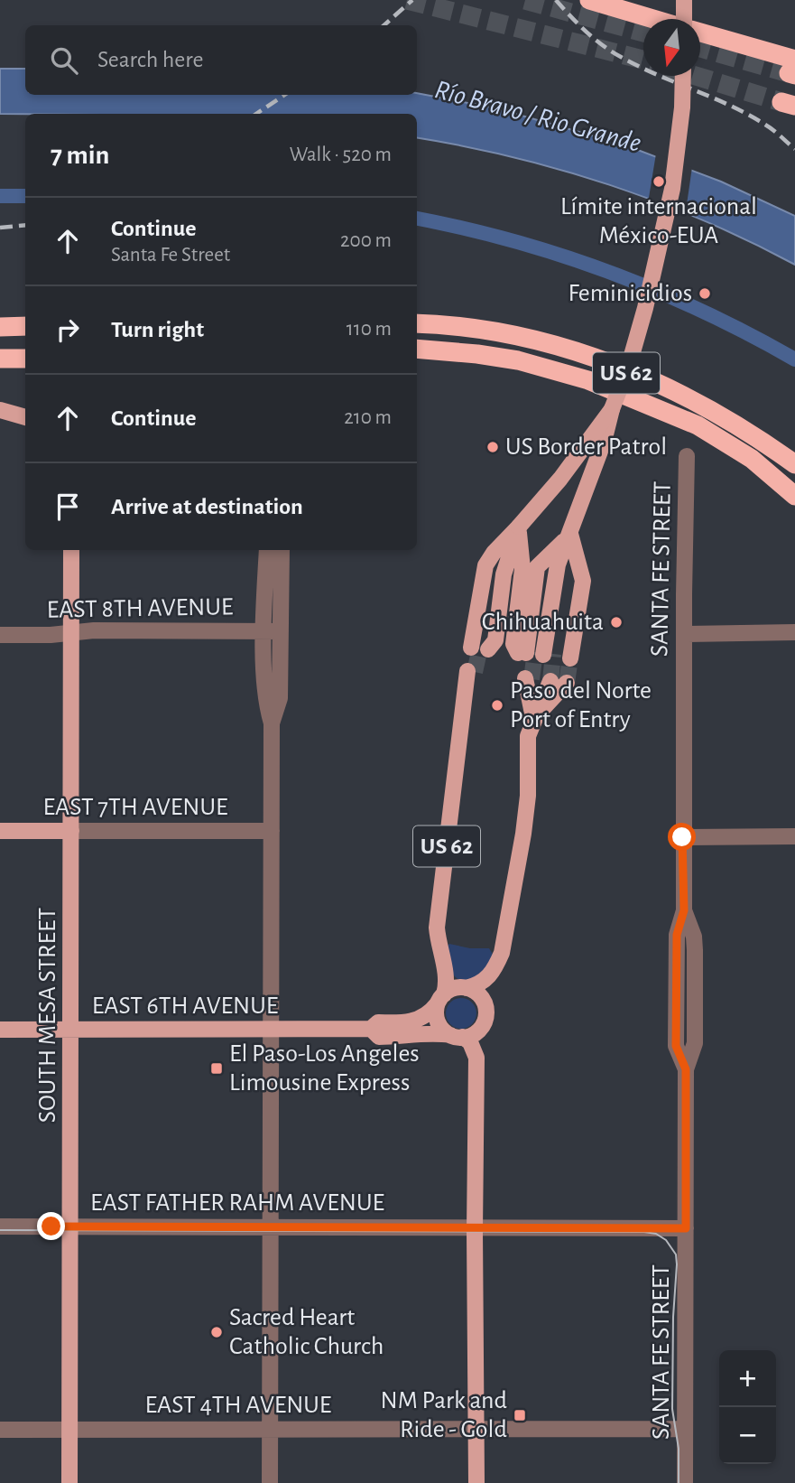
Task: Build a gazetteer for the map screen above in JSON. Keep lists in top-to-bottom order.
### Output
{
  "streets": {
    "main road": [
      "US 62",
      "EAST 7TH AVENUE",
      "EAST 6TH AVENUE",
      "SOUTH MESA STREET"
    ],
    "street": [
      "SANTA FE STREET",
      "EAST 8TH AVENUE",
      "EAST FATHER RAHM AVENUE",
      "EAST 4TH AVENUE"
    ]
  },
  "crossings": [
    ["US 62", "EAST 6TH AVENUE"],
    ["US 62", "EAST FATHER RAHM AVENUE"],
    ["US 62", "EAST 4TH AVENUE"],
    ["SANTA FE STREET", "EAST FATHER RAHM AVENUE"],
    ["SANTA FE STREET", "EAST 4TH AVENUE"],
    ["EAST 8TH AVENUE", "SOUTH MESA STREET"],
    ["EAST 7TH AVENUE", "SOUTH MESA STREET"],
    ["EAST 6TH AVENUE", "SOUTH MESA STREET"],
    ["SOUTH MESA STREET", "EAST FATHER RAHM AVENUE"],
    ["SOUTH MESA STREET", "EAST 4TH AVENUE"]
  ],
  "water": ["Río Bravo / Rio Grande"],
  "places": {
    "other": [
      "Límite internacional México-EUA",
      "Feminicidios",
      "US Border Patrol",
      "Chihuahuita",
      "Paso del Norte Port of Entry",
      "Sacred Heart Catholic Church"
    ],
    "transit": ["El Paso-Los Angeles Limousine Express", "NM Park and Ride - Gold"]
  },
  "north": "bottom",
  "page": {
    "search": "Search here",
    "heading": ["7 min", "Walk · 520 m"],
    "list": [
      ["Continue", "Santa Fe Street", "200 m"],
      ["Turn right", "110 m"],
      ["Continue", "210 m"],
      "Arrive at destination"
    ],
    "map_buttons": ["+", "−"]
  }
}
